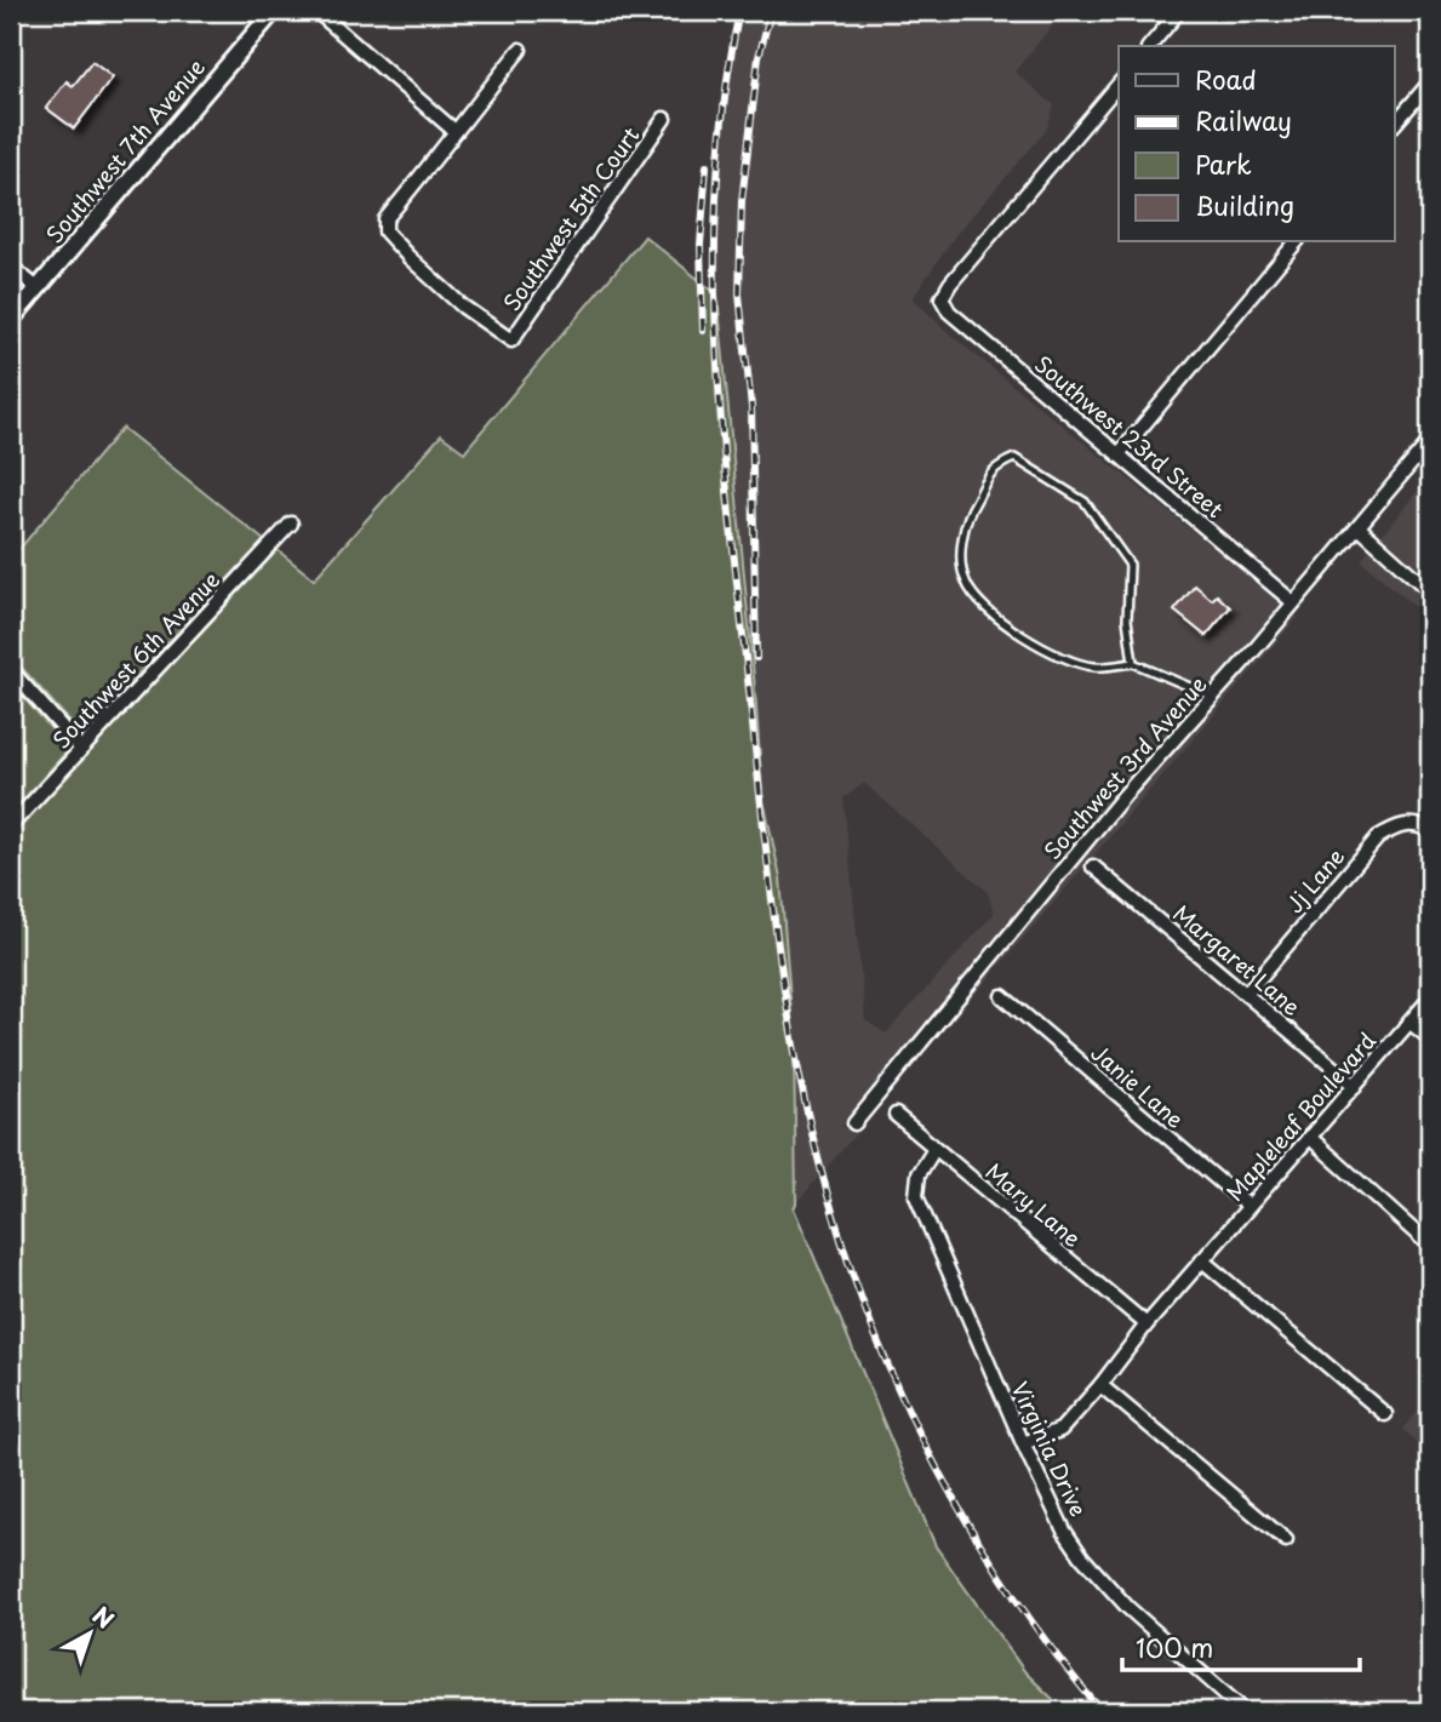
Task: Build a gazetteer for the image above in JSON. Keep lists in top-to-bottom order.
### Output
{
  "streets": {
    "street": [
      "Southwest 7th Avenue",
      "Southwest 5th Court",
      "Southwest 23rd Street",
      "Southwest 6th Avenue",
      "Southwest 3rd Avenue",
      "Jj Lane",
      "Margaret Lane",
      "Janie Lane",
      "Mapleleaf Boulevard",
      "Mary Lane",
      "Virginia Drive"
    ]
  },
  "crossings": [
    ["Southwest 23rd Street", "Southwest 3rd Avenue"],
    ["Jj Lane", "Margaret Lane"],
    ["Margaret Lane", "Mapleleaf Boulevard"],
    ["Janie Lane", "Mapleleaf Boulevard"],
    ["Mapleleaf Boulevard", "Mary Lane"],
    ["Mapleleaf Boulevard", "Virginia Drive"],
    ["Mary Lane", "Virginia Drive"]
  ],
  "legend": [
    "Road",
    "Railway",
    "Park",
    "Building"
  ],
  "scale_bar": "100 m",
  "north": "top right"
}
